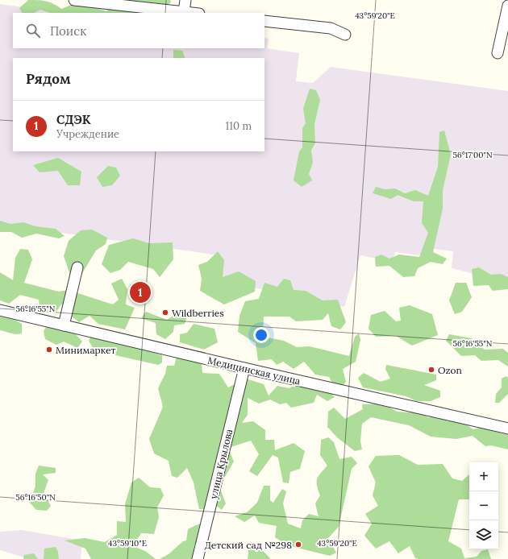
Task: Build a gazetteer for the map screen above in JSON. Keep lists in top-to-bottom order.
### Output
{
  "streets": {
    "street": ["Медицинская улица", "улица Крылова"]
  },
  "crossings": [
    ["Медицинская улица", "улица Крылова"]
  ],
  "places": [
    "Wildberries",
    "Минимаркет",
    "Ozon",
    "Детский сад №298"
  ],
  "page": {
    "search": "Поиск",
    "heading": "Рядом",
    "list": [
      {
        "mark": "1",
        "name": "СДЭК",
        "note": "Учреждение",
        "value": "110 m"
      }
    ],
    "pins": "1",
    "map_buttons": ["+", "−"]
  },
  "coordinates": [
    "43°59'20\"E",
    "56°17'00\"N",
    "56°16'55\"N",
    "56°16'50\"N",
    "43°59'10\"E"
  ]
}
